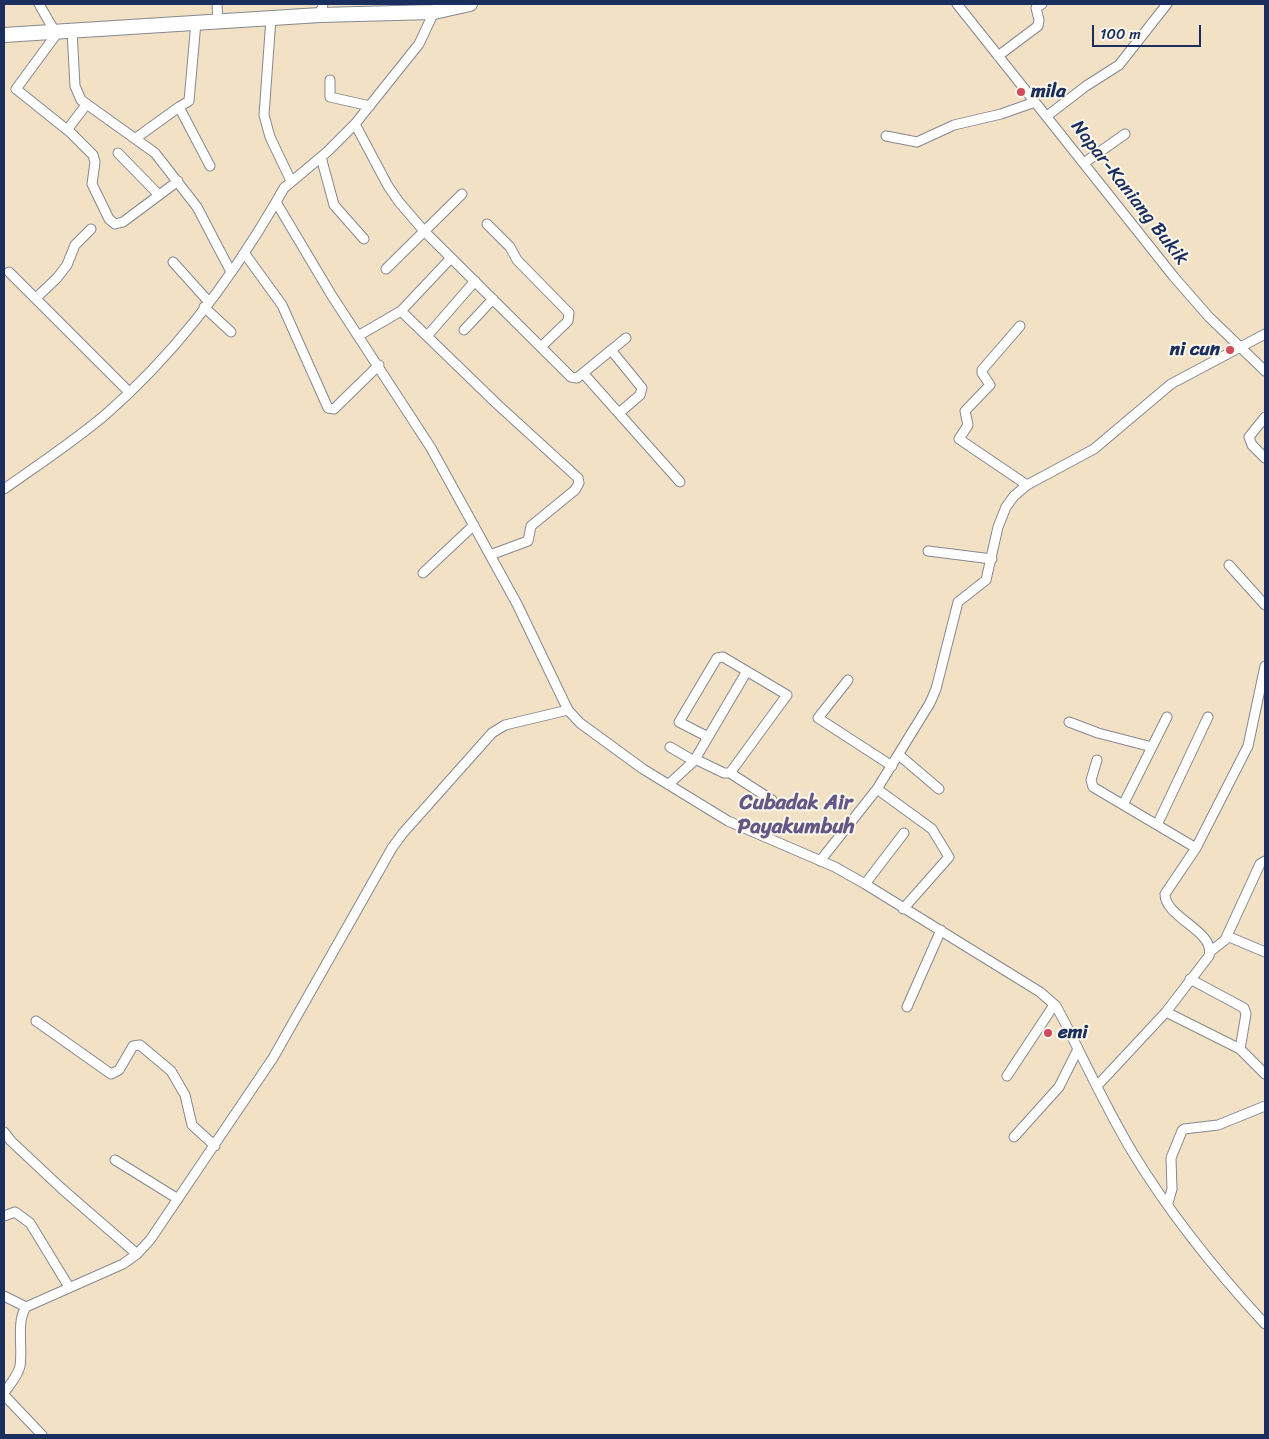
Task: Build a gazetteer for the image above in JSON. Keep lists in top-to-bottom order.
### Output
{
  "streets": {
    "street": ["Napar-Kaniang Bukik"]
  },
  "districts": ["Cubadak Air Payakumbuh"],
  "places": ["mila", "ni cun", "emi"],
  "scale_bar": "100 m"
}
